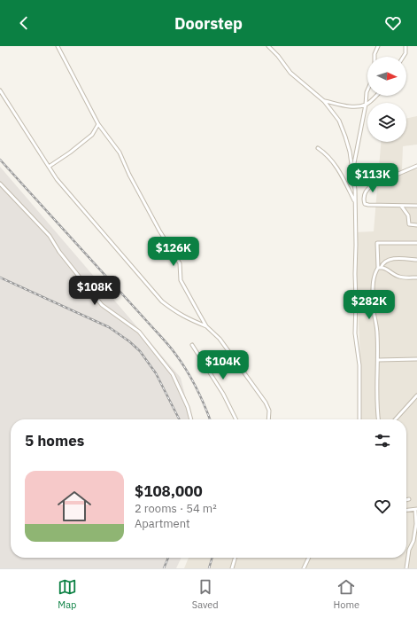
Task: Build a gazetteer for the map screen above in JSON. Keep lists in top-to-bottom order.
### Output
{
  "north": "right",
  "page": {
    "header": "Doorstep",
    "price": [
      "$113K",
      "$126K",
      "$108K",
      "$282K",
      "$104K"
    ],
    "heading": "5 homes",
    "list": [
      {
        "name": "$108,000",
        "note": "2 rooms · 54 m² · Apartment"
      }
    ],
    "tabs": ["Map", "Saved", "Home"]
  }
}
